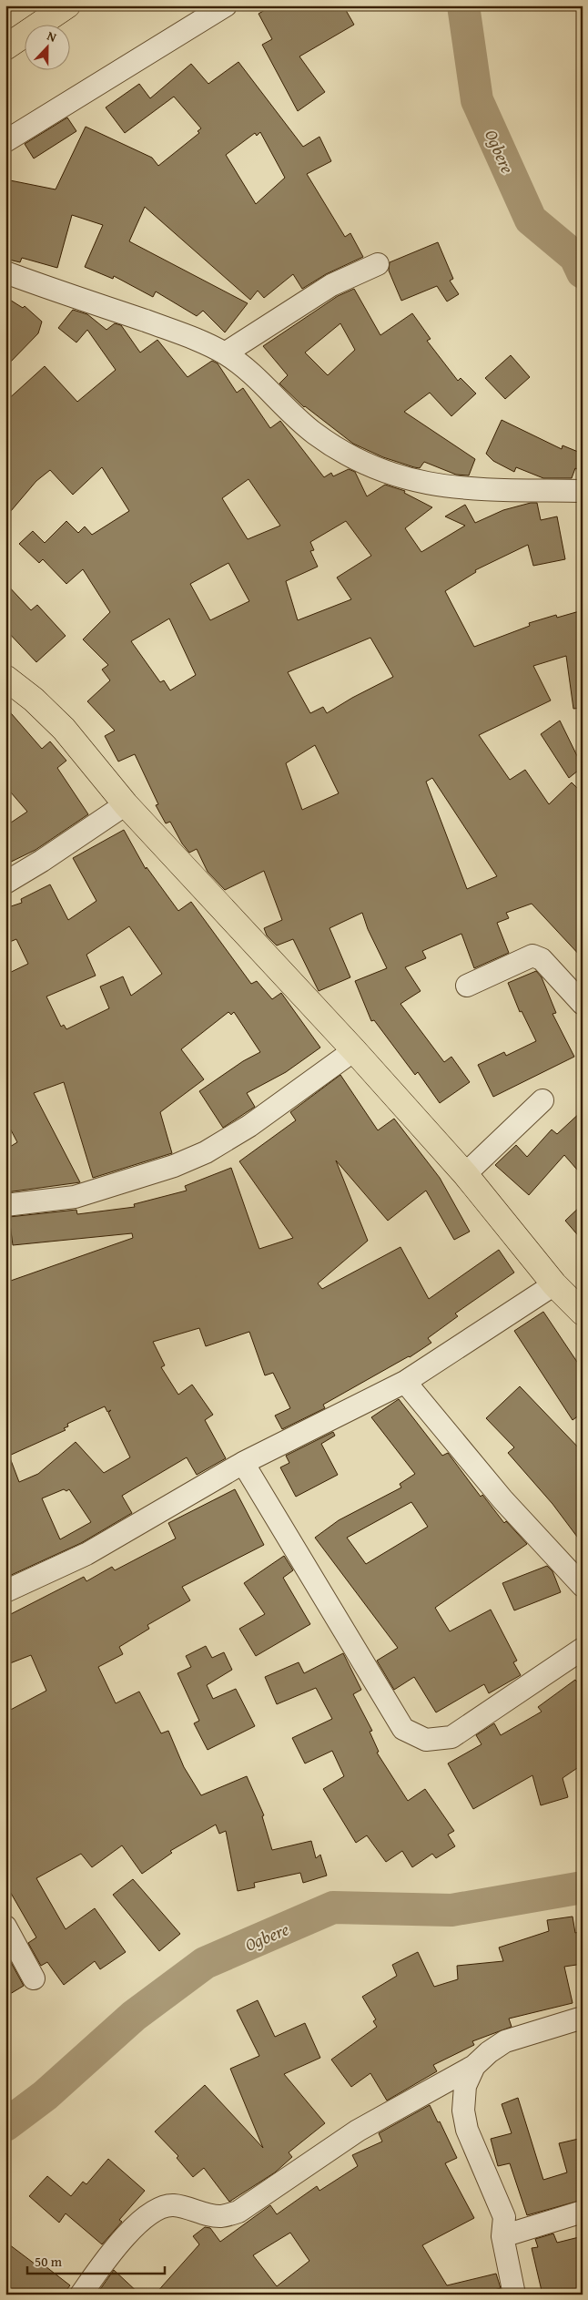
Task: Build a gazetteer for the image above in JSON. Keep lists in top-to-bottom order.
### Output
{
  "water": ["Ogbere"],
  "scale_bar": "50 m",
  "north": "top"
}
